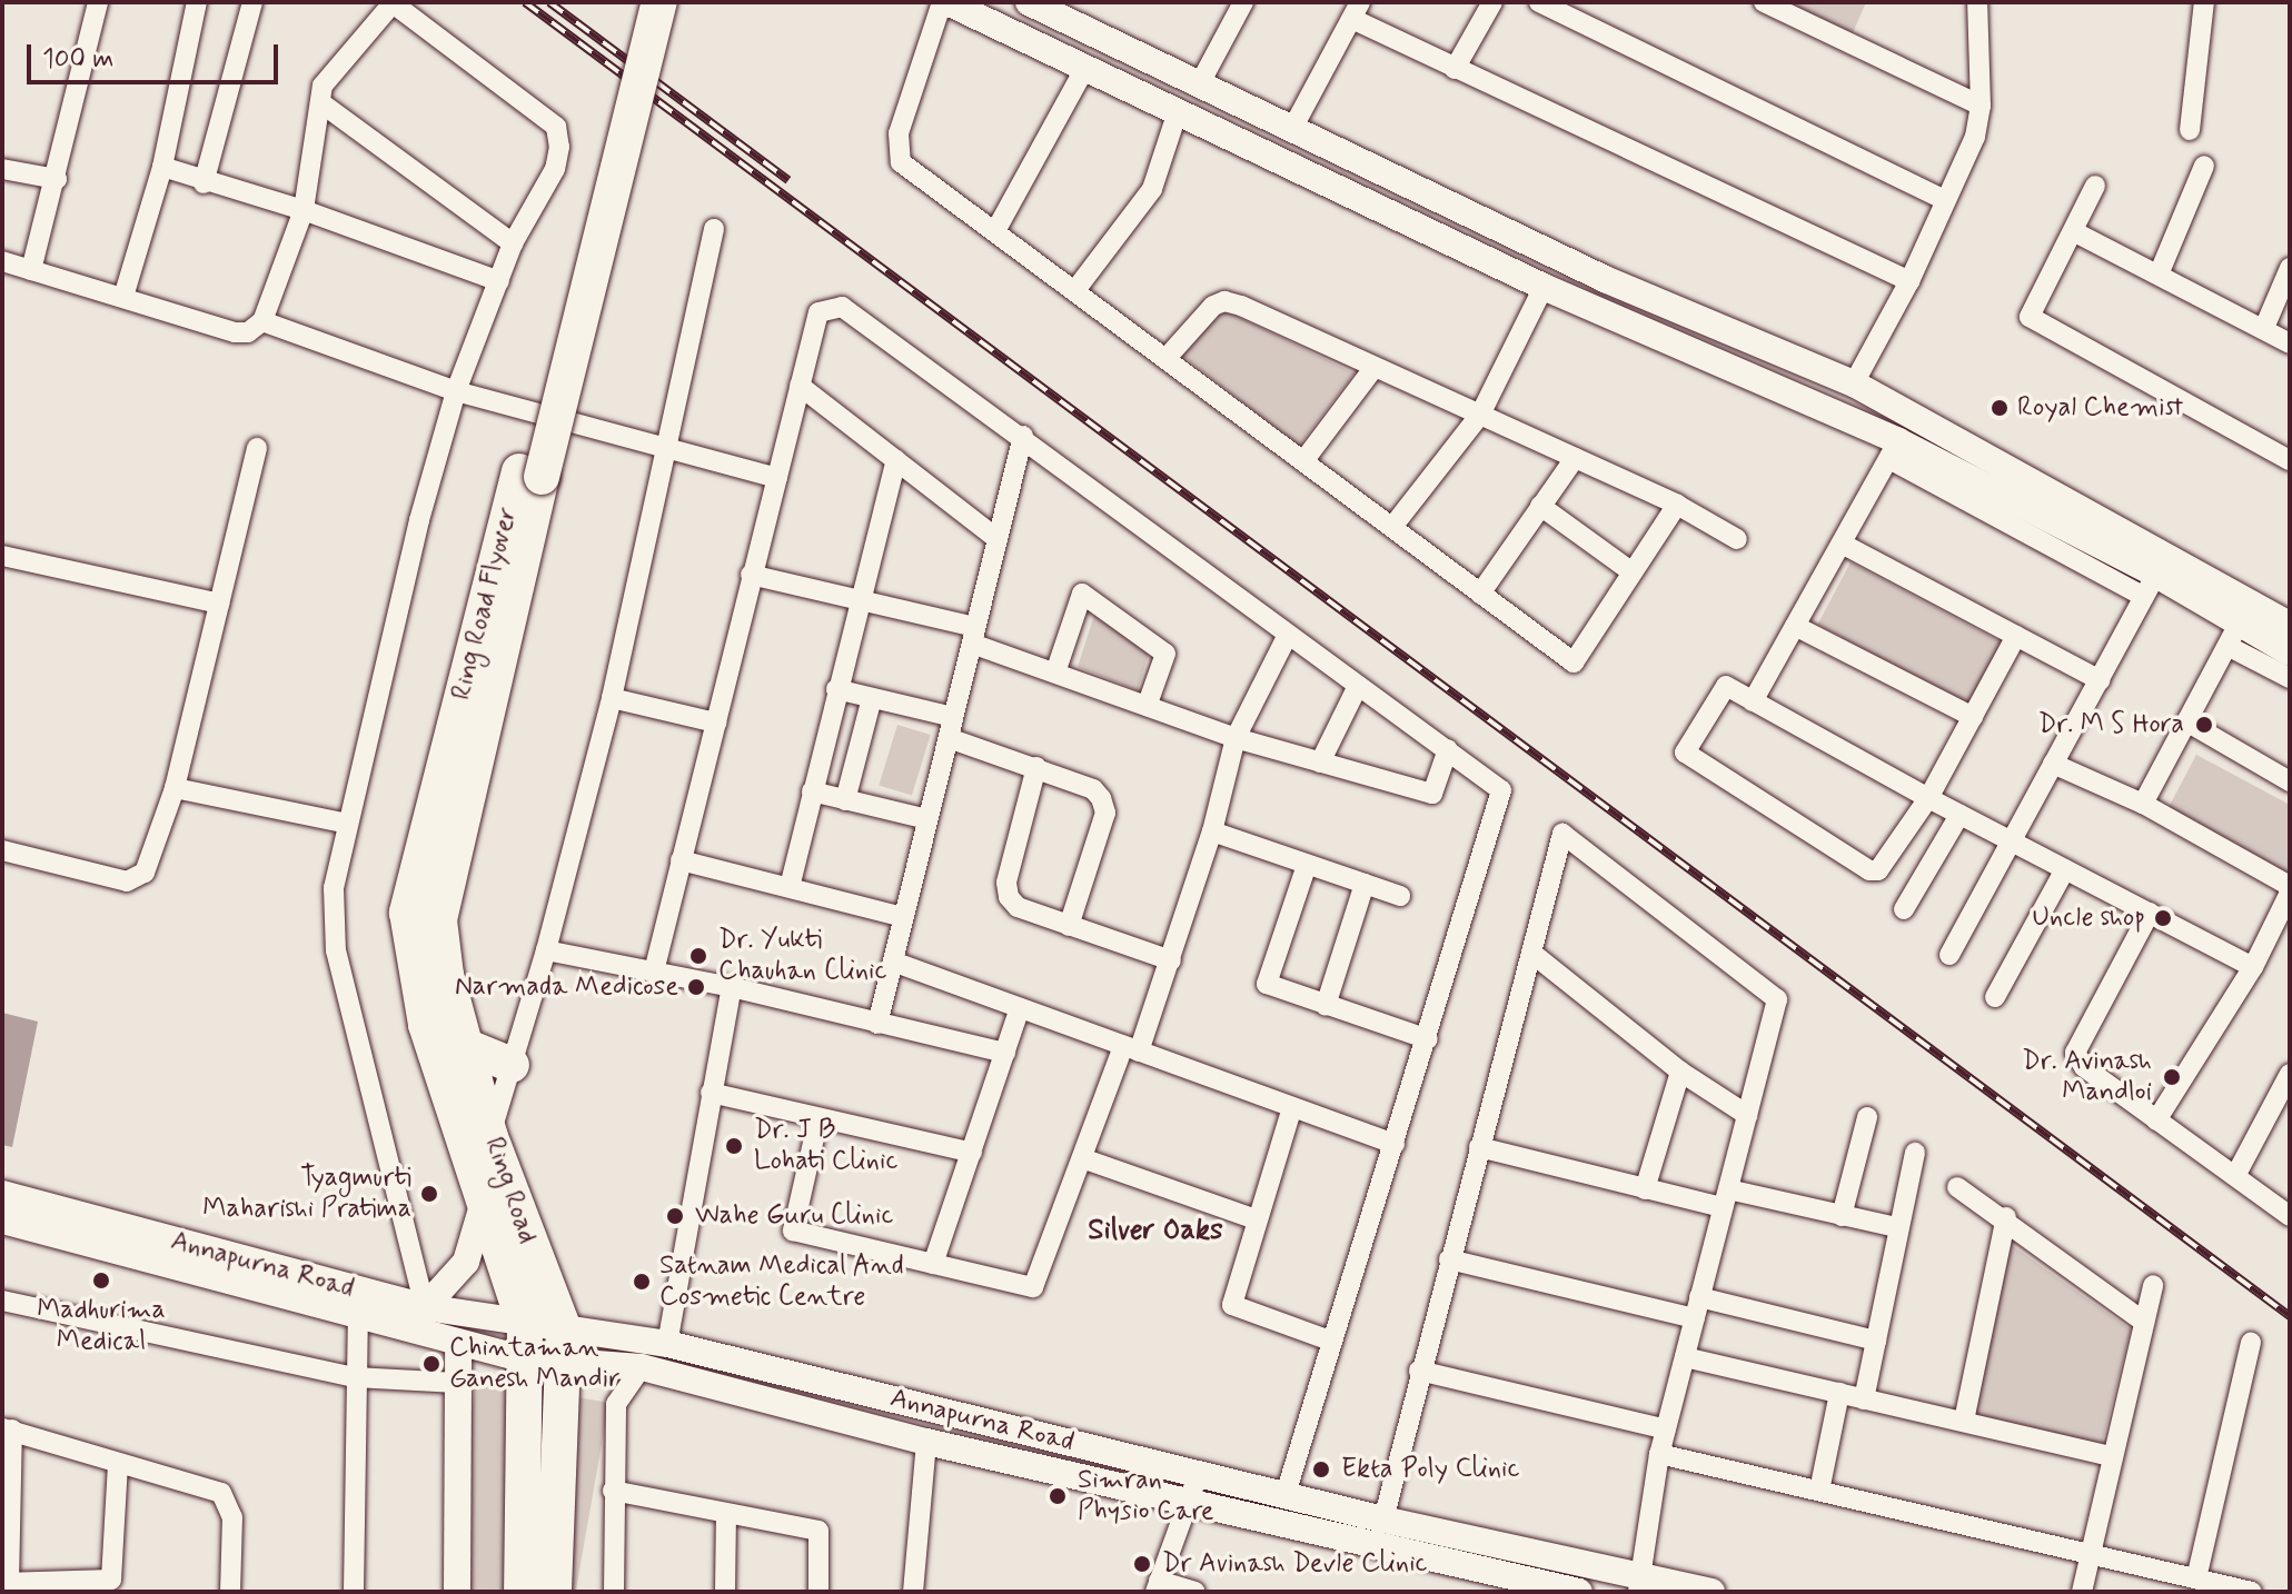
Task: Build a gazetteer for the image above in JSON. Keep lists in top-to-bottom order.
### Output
{
  "streets": {
    "highway": ["Ring Road Flyover", "Ring Road"],
    "main road": ["Annapurna Road"]
  },
  "crossings": [
    ["Ring Road Flyover", "Ring Road"],
    ["Ring Road", "Annapurna Road"]
  ],
  "districts": ["Silver Oaks"],
  "places": [
    "Royal Chemist",
    "Dr. M S Hora",
    "Uncle shop",
    "Dr. Yukti Chauhan Clinic",
    "Narmada Medicose",
    "Dr. Avinash Mandloi",
    "Dr. J B Lohati Clinic",
    "Tyagmurti Maharishi Pratima",
    "Wahe Guru Clinic",
    "Madhurima Medical",
    "Satnam Medical And Cosmetic Centre",
    "Chintaman Ganesh Mandir",
    "Ekta Poly Clinic",
    "Simran Physio Care",
    "Dr Avinash Devle Clinic"
  ],
  "scale_bar": "100 m"
}
